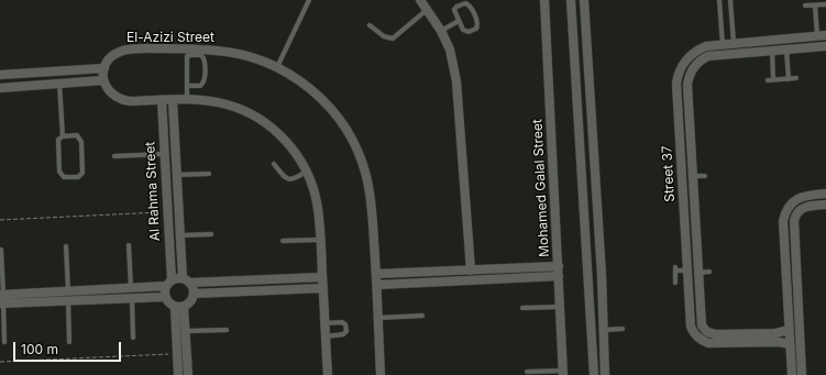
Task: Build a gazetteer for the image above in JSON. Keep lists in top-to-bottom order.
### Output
{
  "streets": {
    "street": [
      "El-Azizi Street",
      "Street 37",
      "Mohamed Galal Street",
      "Al Rahma Street"
    ]
  },
  "scale_bar": "100 m"
}
